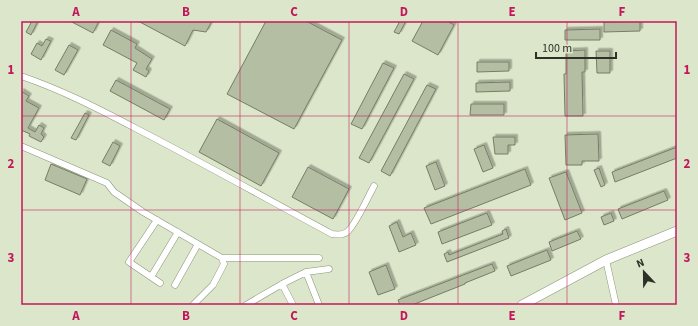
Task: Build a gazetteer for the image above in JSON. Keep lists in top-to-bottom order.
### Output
{
  "scale_bar": "100 m",
  "north": "top",
  "grid": {
    "columns": [
      "A",
      "B",
      "C",
      "D",
      "E",
      "F"
    ],
    "rows": ["1", "2", "3"]
  }
}
